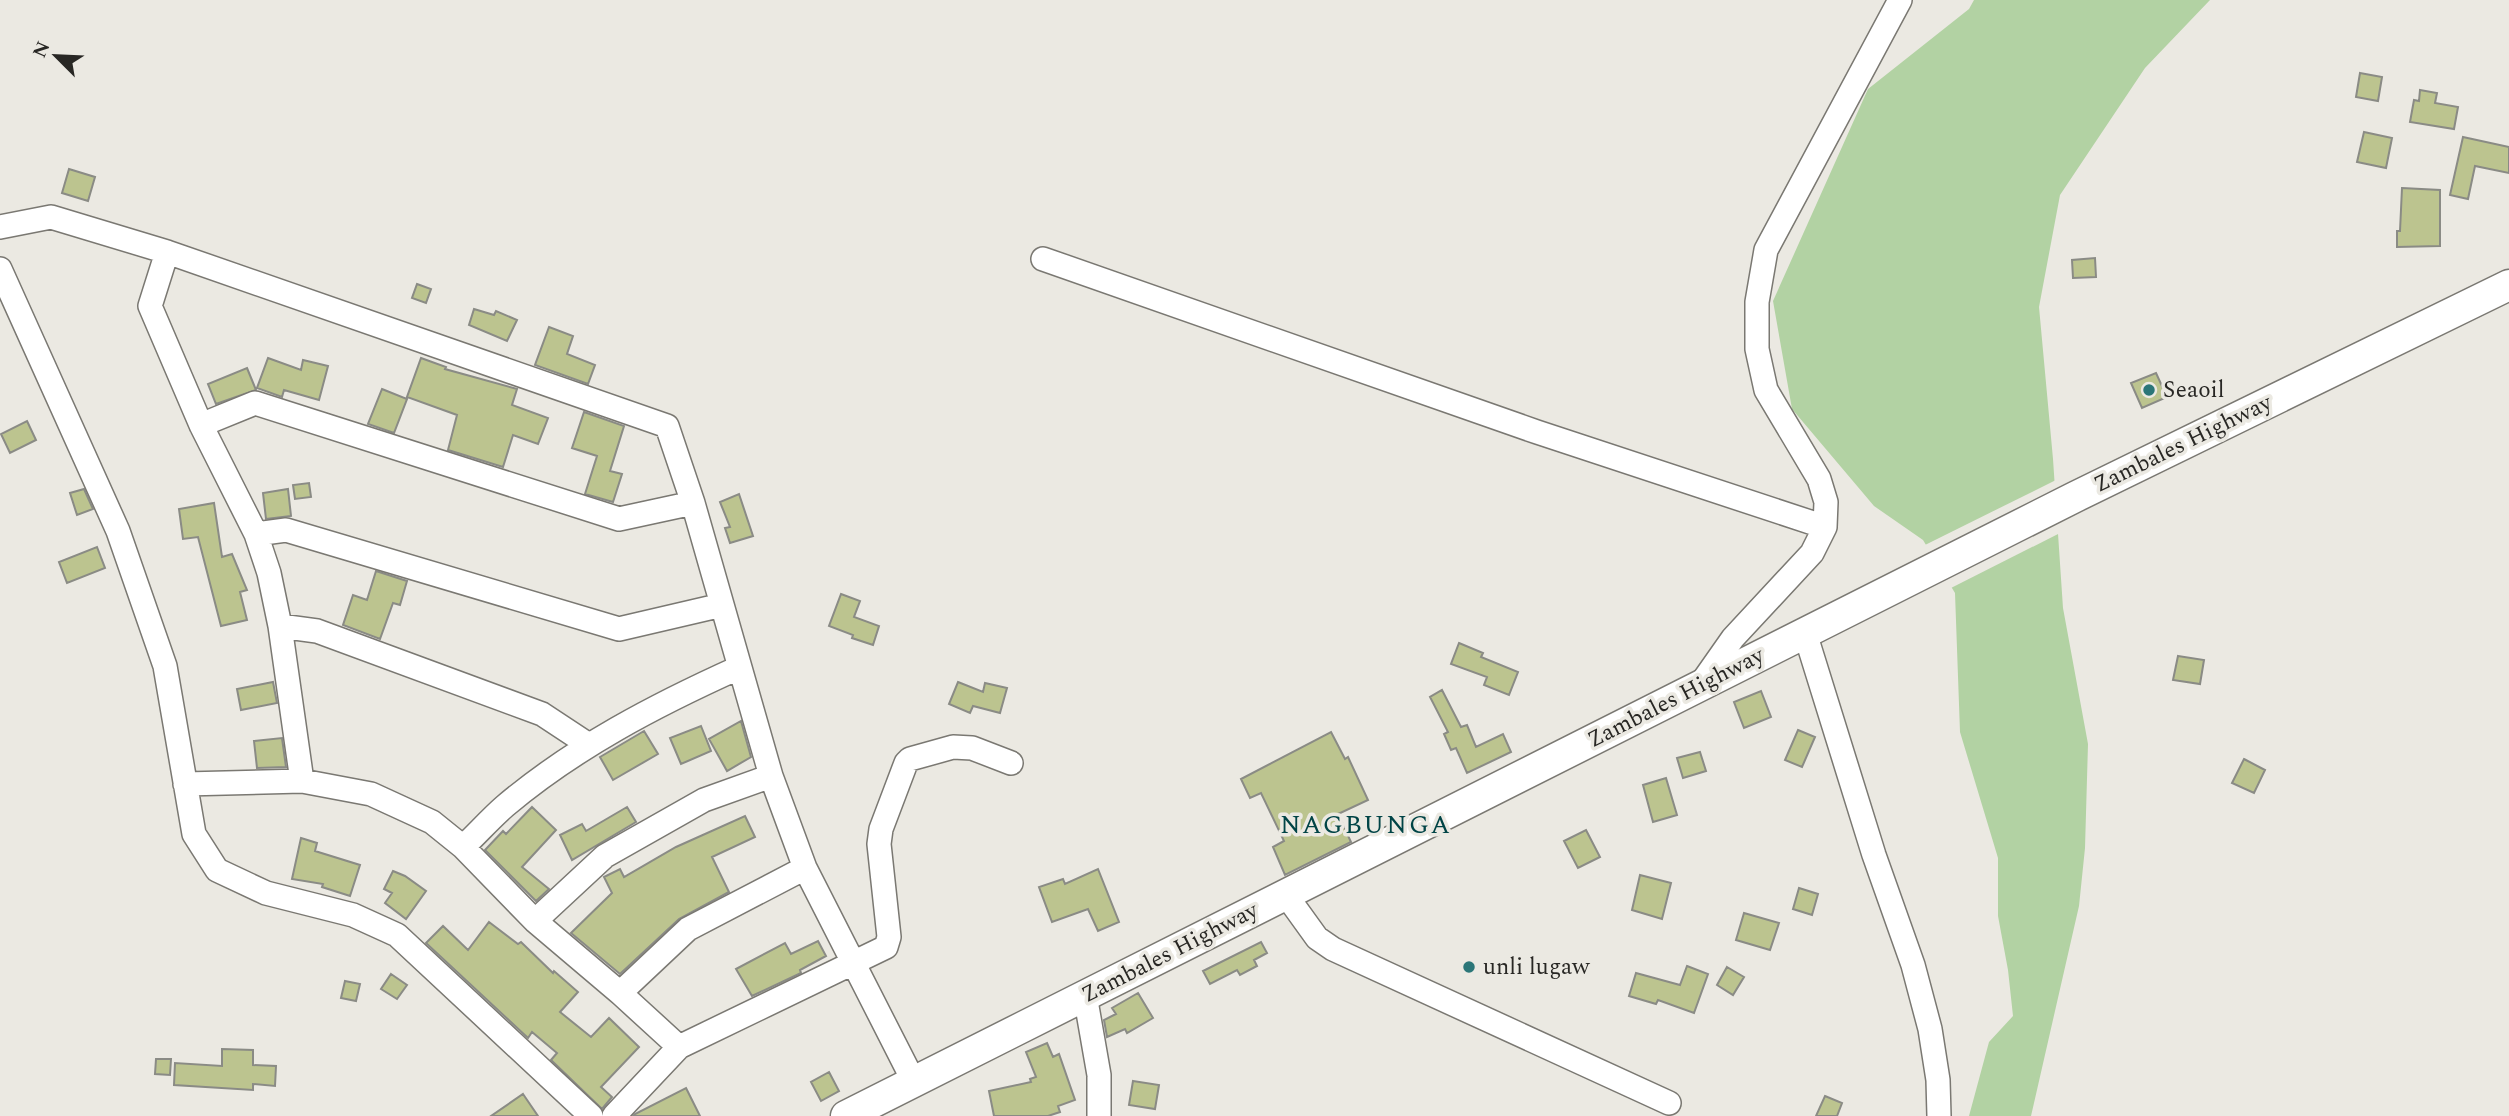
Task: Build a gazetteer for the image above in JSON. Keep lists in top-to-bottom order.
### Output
{
  "streets": {
    "main road": ["Zambales Highway"]
  },
  "districts": ["NAGBUNGA"],
  "places": ["Seaoil", "unli lugaw"],
  "north": "top left"
}
